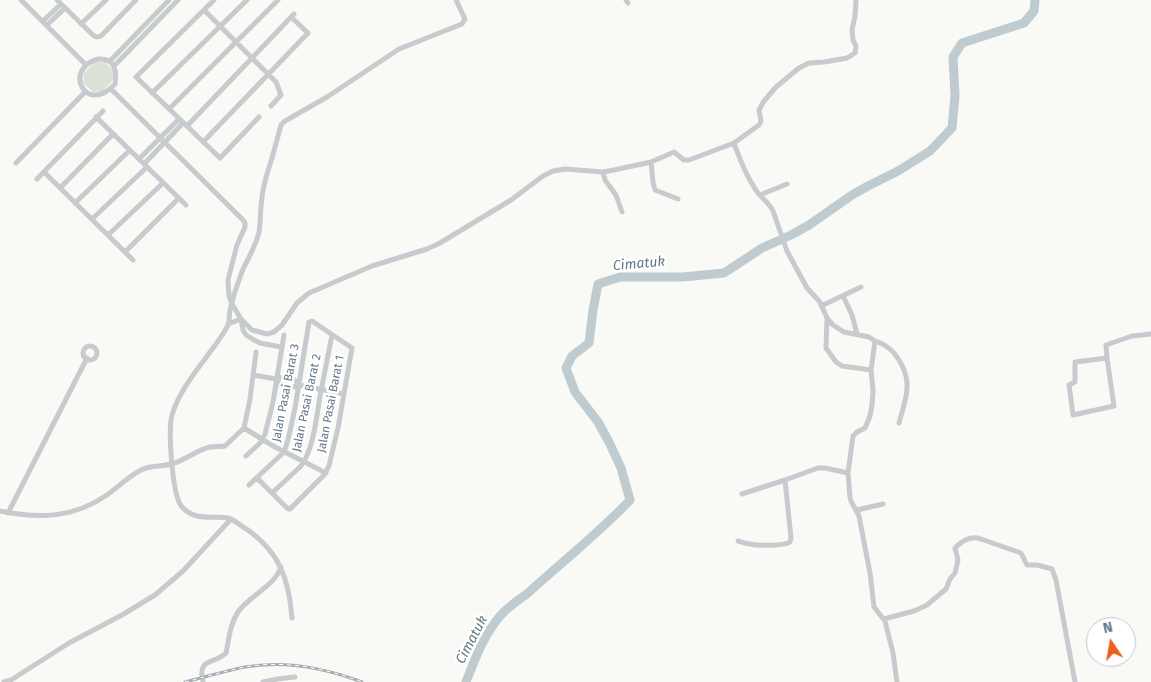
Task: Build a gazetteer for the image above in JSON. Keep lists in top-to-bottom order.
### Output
{
  "streets": {
    "street": ["Jalan Pasai Barat 3", "Jalan Pasai Barat 2", "Jalan Pasai Barat 1"]
  },
  "crossings": [
    ["Jalan Pasai Barat 3", "Jalan Pasai Barat 2"],
    ["Jalan Pasai Barat 3", "Jalan Pasai Barat 1"],
    ["Jalan Pasai Barat 2", "Jalan Pasai Barat 1"]
  ],
  "water": ["Cimatuk"],
  "north": "top"
}
